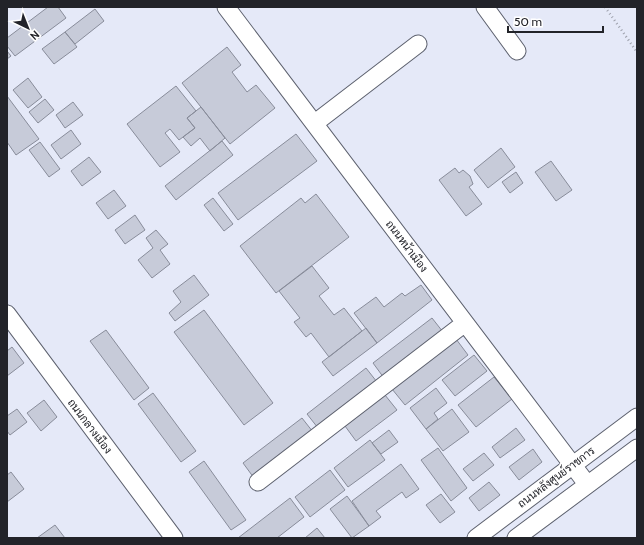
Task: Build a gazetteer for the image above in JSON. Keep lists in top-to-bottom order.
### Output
{
  "streets": {
    "street": ["ถนนหน้าเมือง", "ถนนกลางเมือง", "ถนนหลังศูนย์ราชการ"]
  },
  "crossings": [
    ["ถนนหน้าเมือง", "ถนนหลังศูนย์ราชการ"]
  ],
  "scale_bar": "50 m",
  "north": "bottom right"
}
